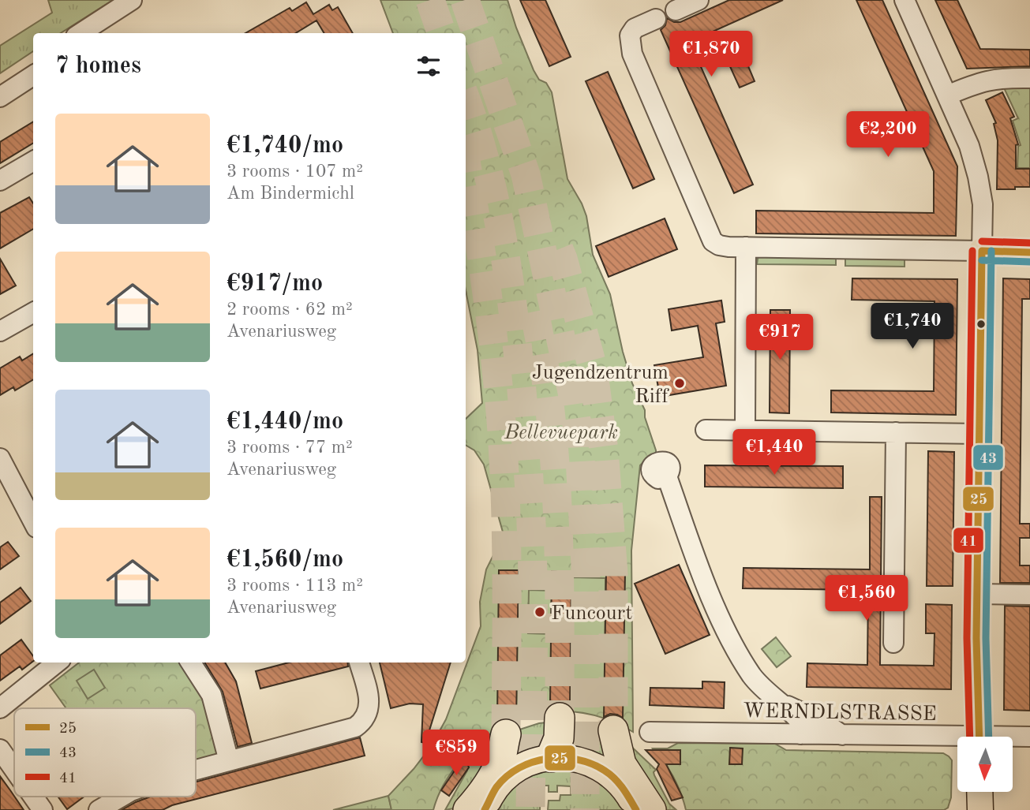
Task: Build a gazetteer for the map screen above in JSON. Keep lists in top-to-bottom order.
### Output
{
  "streets": {
    "street": ["WERNDLSTRASSE"]
  },
  "parks": ["Bellevuepark"],
  "places": ["Jugendzentrum Riff", "Funcourt"],
  "lines": ["transit line 41", "transit line 25", "transit line 43"],
  "legend": ["25", "43", "41"],
  "north": "bottom",
  "page": {
    "price": [
      "€1,870",
      "€2,200",
      "€1,740",
      "€917",
      "€1,440",
      "€1,560",
      "€859"
    ],
    "heading": "7 homes",
    "list": [
      {
        "name": "€1,740/mo",
        "note": "3 rooms · 107 m² · Am Bindermichl"
      },
      {
        "name": "€917/mo",
        "note": "2 rooms · 62 m² · Avenariusweg"
      },
      {
        "name": "€1,440/mo",
        "note": "3 rooms · 77 m² · Avenariusweg"
      },
      {
        "name": "€1,560/mo",
        "note": "3 rooms · 113 m² · Avenariusweg"
      }
    ]
  }
}
